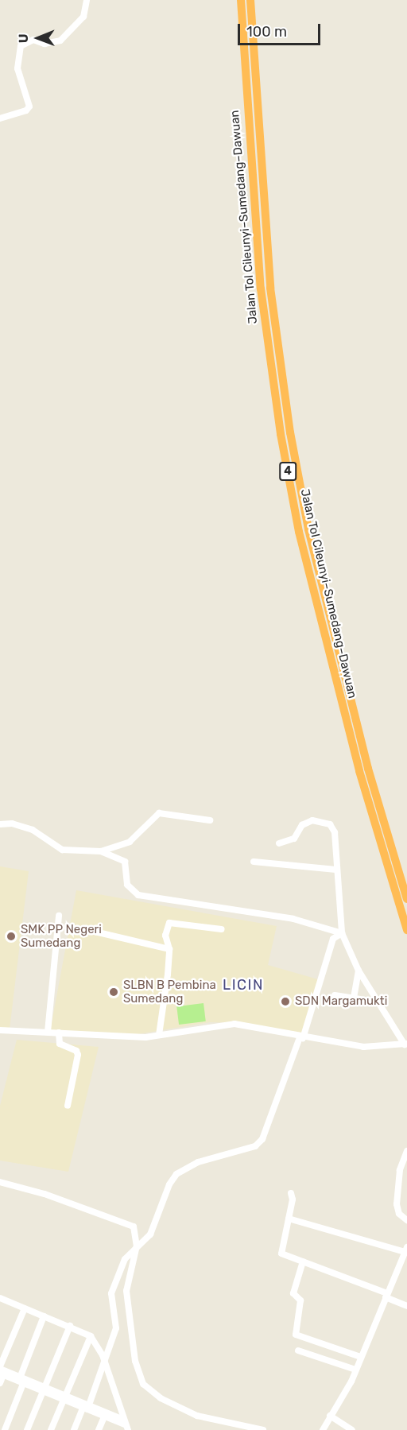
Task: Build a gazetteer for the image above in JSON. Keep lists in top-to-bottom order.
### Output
{
  "streets": {
    "highway": ["Jalan Tol Cileunyi–Sumedang–Dawuan", "4"]
  },
  "districts": ["LICIN"],
  "places": ["SMK PP Negeri Sumedang", "SLBN B Pembina Sumedang", "SDN Margamukti"],
  "scale_bar": "100 m",
  "north": "left"
}
